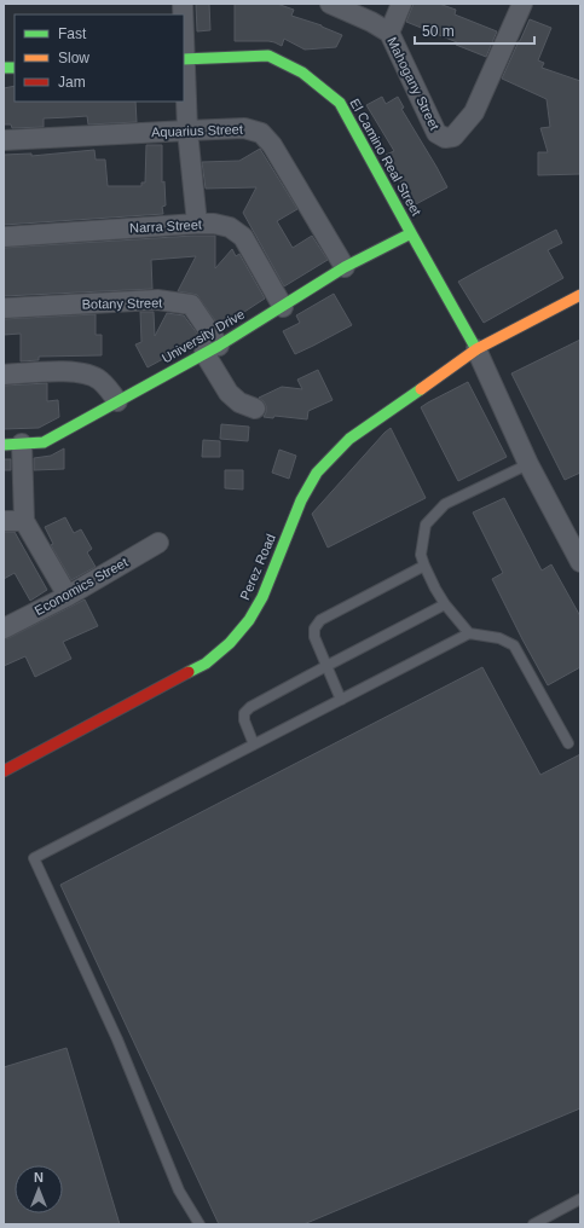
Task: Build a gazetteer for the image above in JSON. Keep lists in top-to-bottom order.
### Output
{
  "streets": {
    "street": [
      "Mahogany Street",
      "Aquarius Street",
      "El Camino Real Street",
      "Narra Street",
      "Botany Street",
      "University Drive",
      "Perez Road",
      "Economics Street"
    ]
  },
  "crossings": [
    ["Aquarius Street", "University Drive"],
    ["El Camino Real Street", "University Drive"],
    ["El Camino Real Street", "Perez Road"],
    ["Narra Street", "University Drive"],
    ["Botany Street", "University Drive"]
  ],
  "legend": ["Fast", "Slow", "Jam"],
  "scale_bar": "50 m",
  "north": "top"
}
